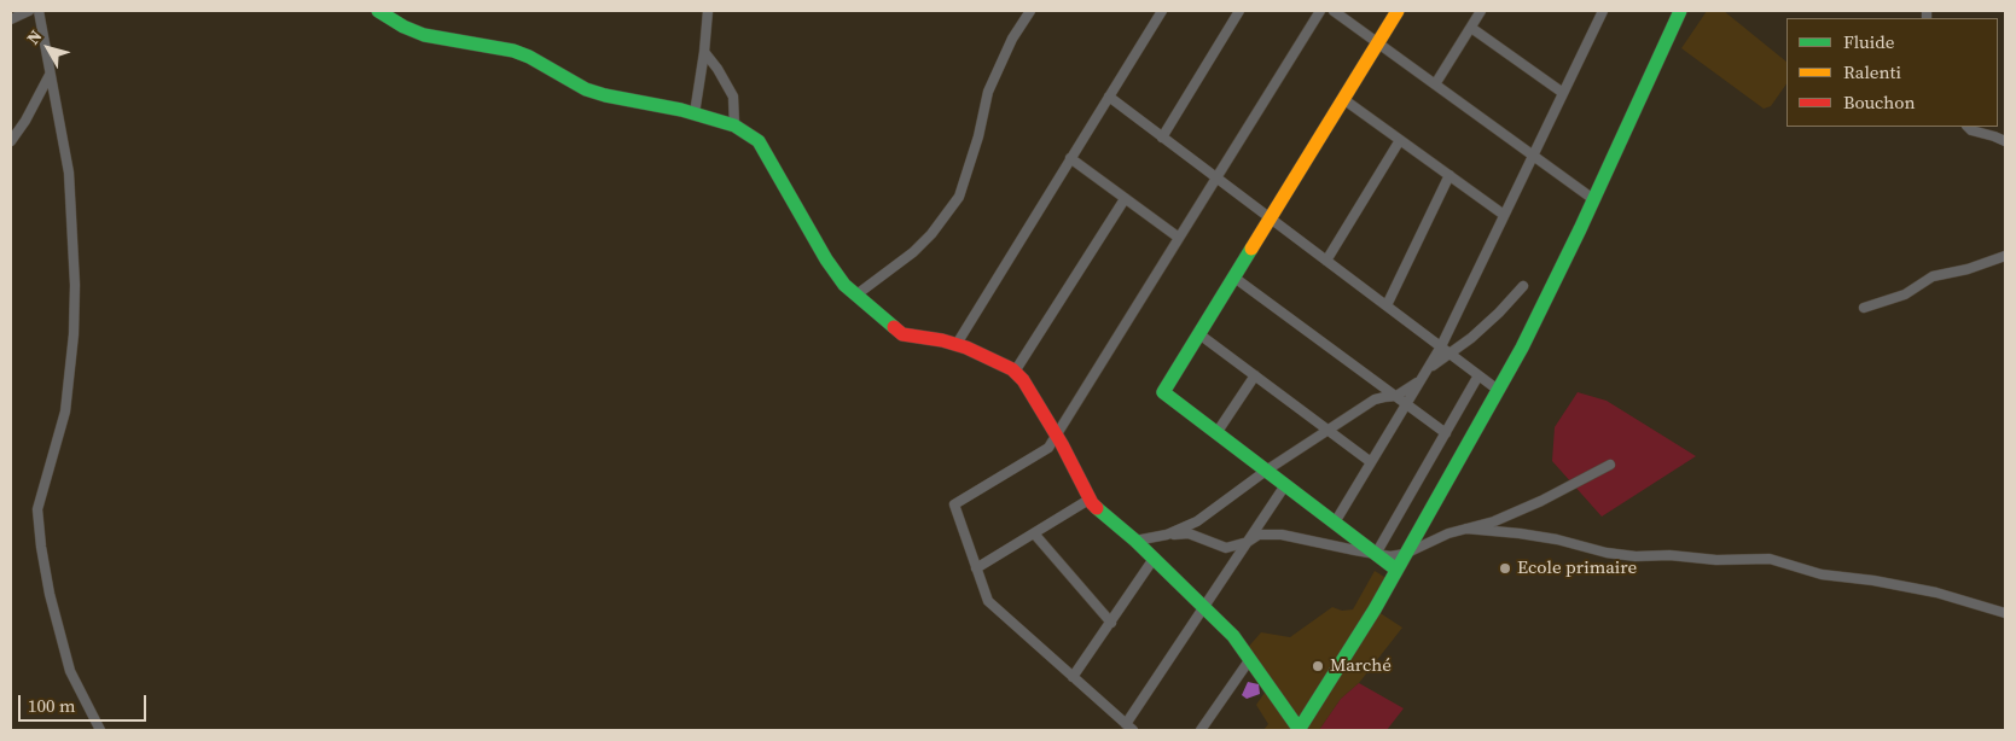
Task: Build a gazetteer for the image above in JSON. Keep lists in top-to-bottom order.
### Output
{
  "places": ["Ecole primaire", "Marché"],
  "legend": ["Fluide", "Ralenti", "Bouchon"],
  "scale_bar": "100 m",
  "north": "top left"
}
